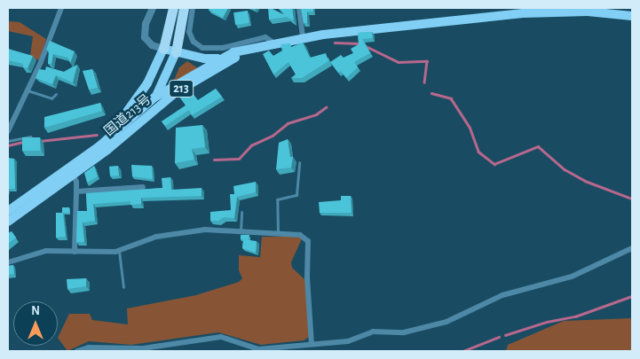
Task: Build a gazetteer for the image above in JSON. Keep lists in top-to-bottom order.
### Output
{
  "streets": {
    "highway": ["213", "国道213号"]
  },
  "crossings": [
    ["213", "国道213号"]
  ],
  "north": "top"
}
